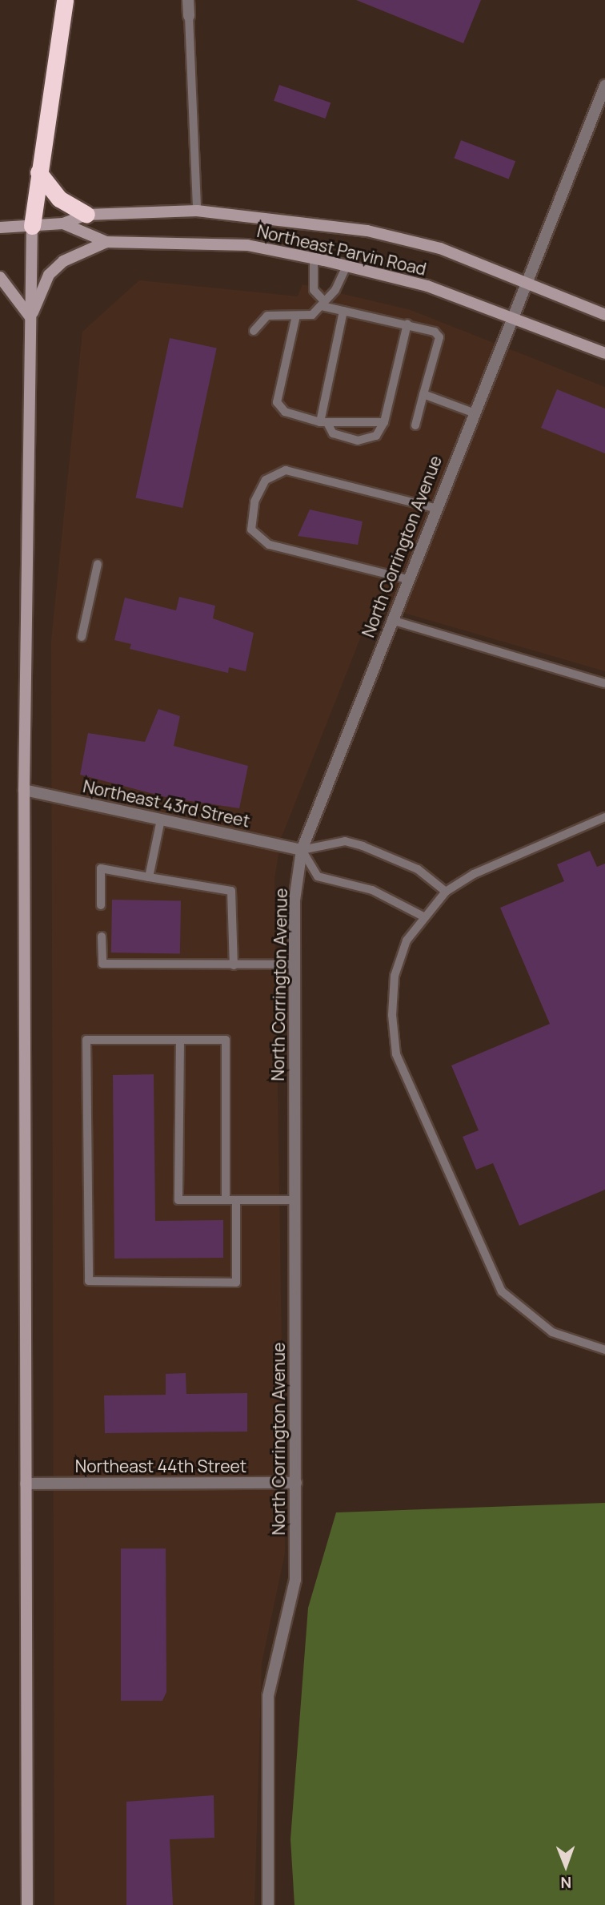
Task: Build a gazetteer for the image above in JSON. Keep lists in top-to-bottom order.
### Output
{
  "streets": {
    "main road": ["Northeast Parvin Road"],
    "street": ["North Corrington Avenue", "Northeast 43rd Street", "Northeast 44th Street"]
  },
  "crossings": [
    ["Northeast Parvin Road", "North Corrington Avenue"],
    ["North Corrington Avenue", "Northeast 43rd Street"],
    ["North Corrington Avenue", "Northeast 44th Street"]
  ],
  "north": "bottom"
}
